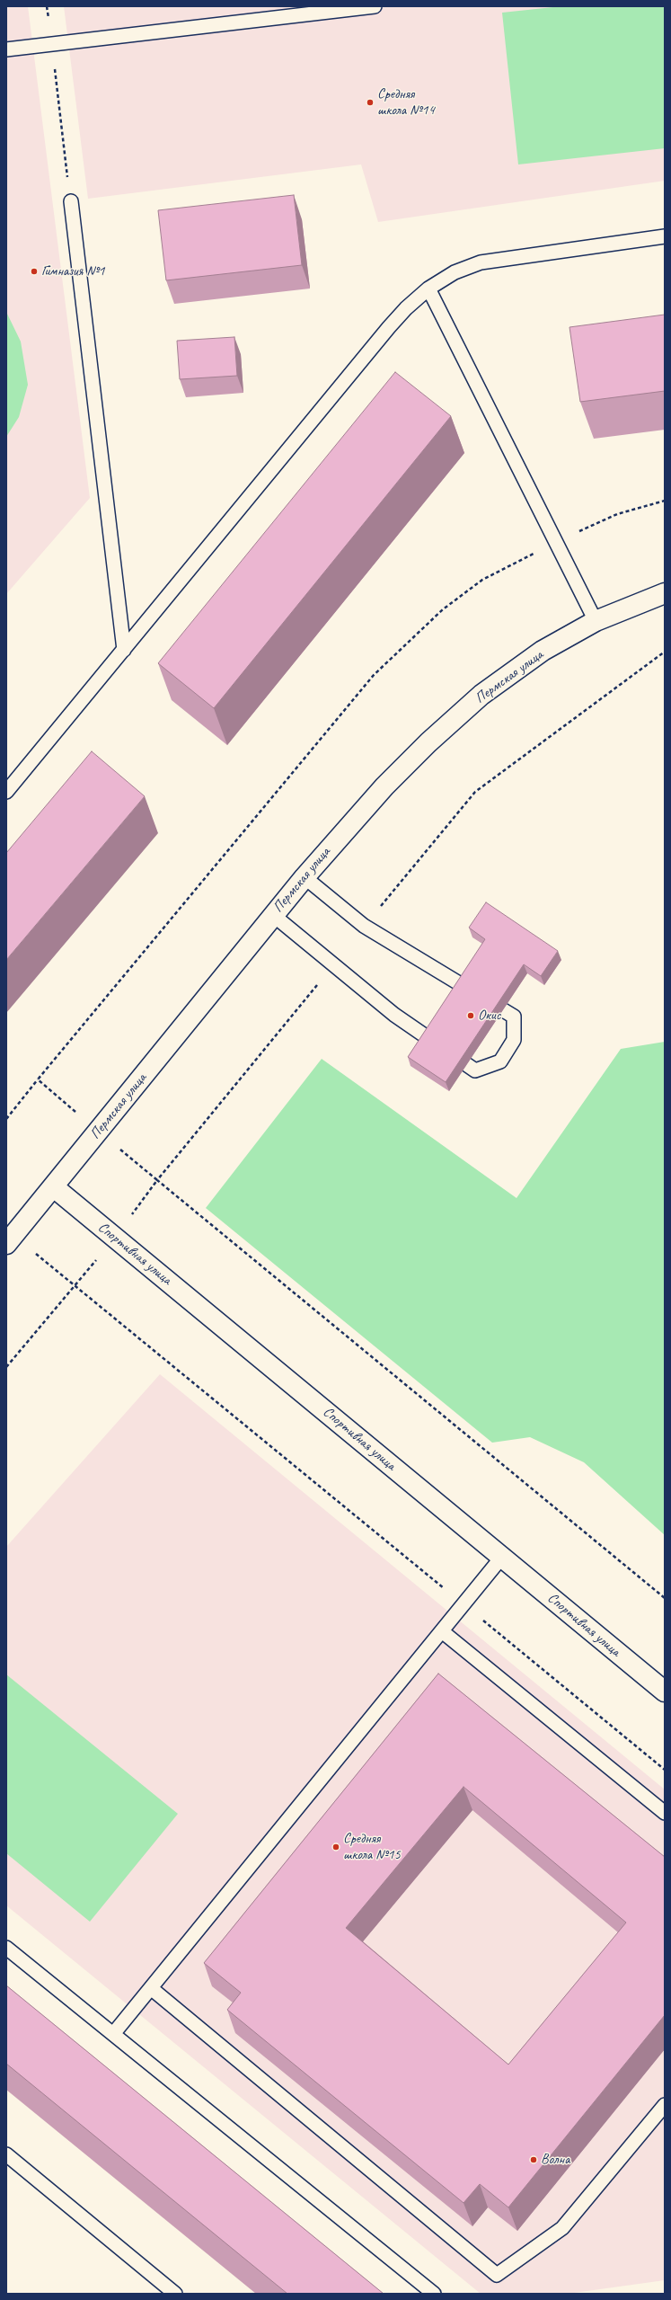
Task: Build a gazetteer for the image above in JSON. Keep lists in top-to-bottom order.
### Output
{
  "streets": {
    "street": ["Пермская улица", "Спортивная улица"]
  },
  "crossings": [
    ["Пермская улица", "Спортивная улица"]
  ],
  "places": [
    "Средняя школа №14",
    "Гимназия №1",
    "Окис",
    "Средняя школа №15",
    "Волна"
  ]
}
